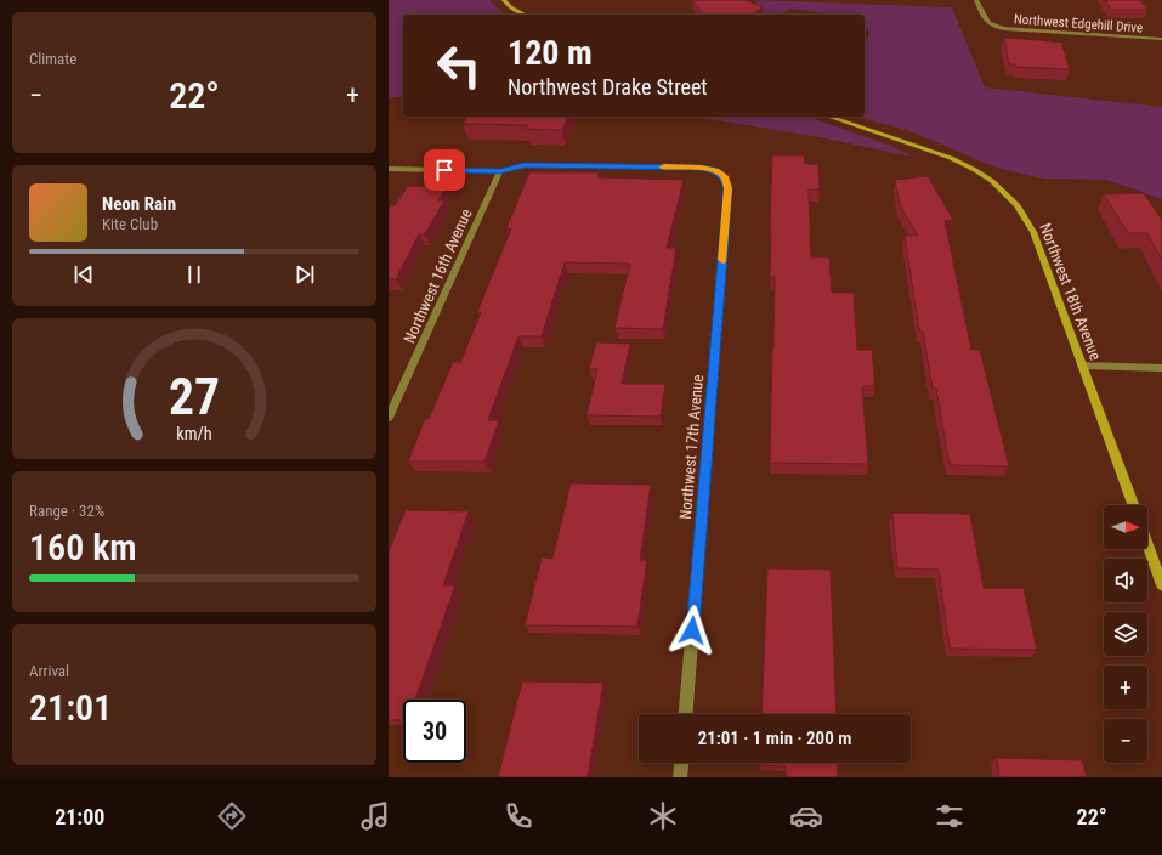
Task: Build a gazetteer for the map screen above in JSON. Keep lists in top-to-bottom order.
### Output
{
  "streets": {
    "street": [
      "Northwest Edgehill Drive",
      "Northwest 16th Avenue",
      "Northwest 18th Avenue",
      "Northwest 17th Avenue"
    ]
  },
  "crossings": [
    ["Northwest 16th Avenue", "Northwest 17th Avenue"]
  ],
  "north": "right",
  "page": {
    "tile": [
      "Climate",
      ["Range · 32%", "160 km"],
      ["Arrival", "21:01"]
    ],
    "turn": ["120 m", "Northwest Drake Street"],
    "heat": ["−", "22°", "+"],
    "song": ["Neon Rain", "Kite Club"],
    "map_buttons": ["+", "−"],
    "limit": "30",
    "trip": "21:01 · 1 min · 200 m",
    "tabs": ["21:00", "22°"],
    "gauge": ["27", "km/h"]
  }
}
